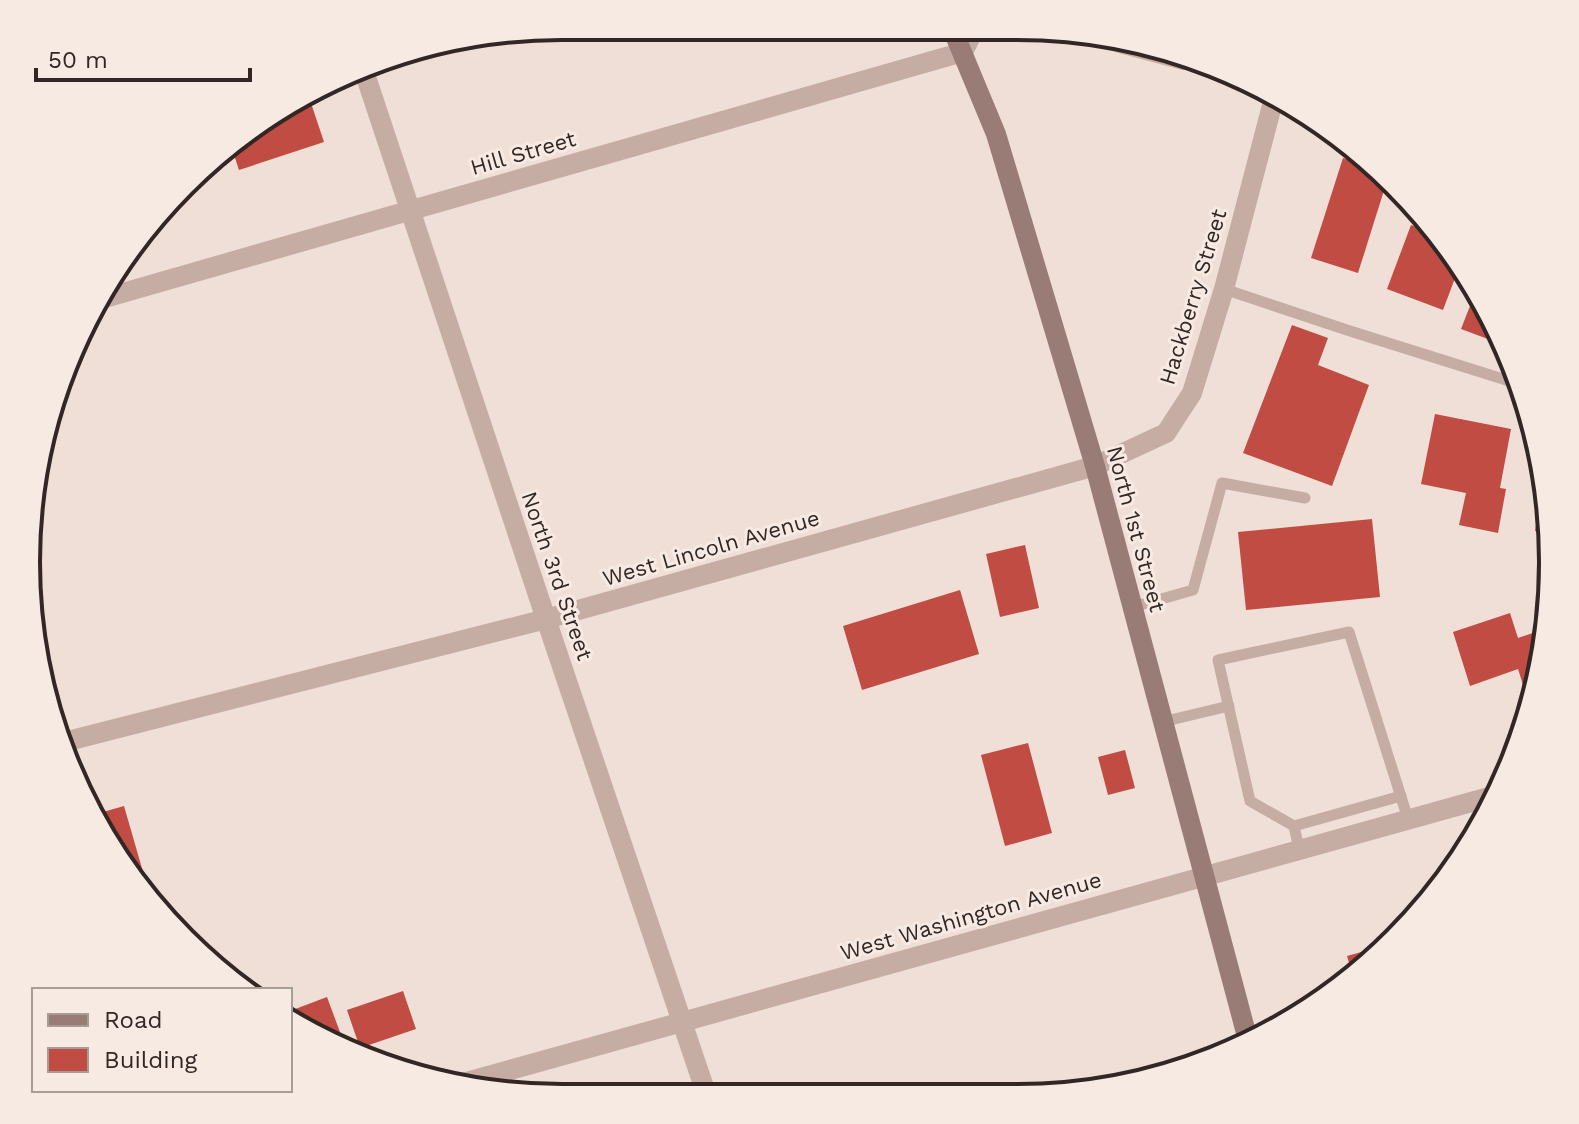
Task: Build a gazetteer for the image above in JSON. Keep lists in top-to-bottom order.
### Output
{
  "streets": {
    "main road": ["North 1st Street"],
    "street": [
      "Hill Street",
      "Hackberry Street",
      "West Lincoln Avenue",
      "North 3rd Street",
      "West Washington Avenue"
    ]
  },
  "crossings": [
    ["Hill Street", "North 3rd Street"],
    ["Hackberry Street", "North 1st Street"],
    ["Hackberry Street", "West Lincoln Avenue"],
    ["North 1st Street", "West Lincoln Avenue"],
    ["North 1st Street", "West Washington Avenue"],
    ["West Lincoln Avenue", "North 3rd Street"],
    ["North 3rd Street", "West Washington Avenue"]
  ],
  "legend": ["Road", "Building"],
  "scale_bar": "50 m"
}
